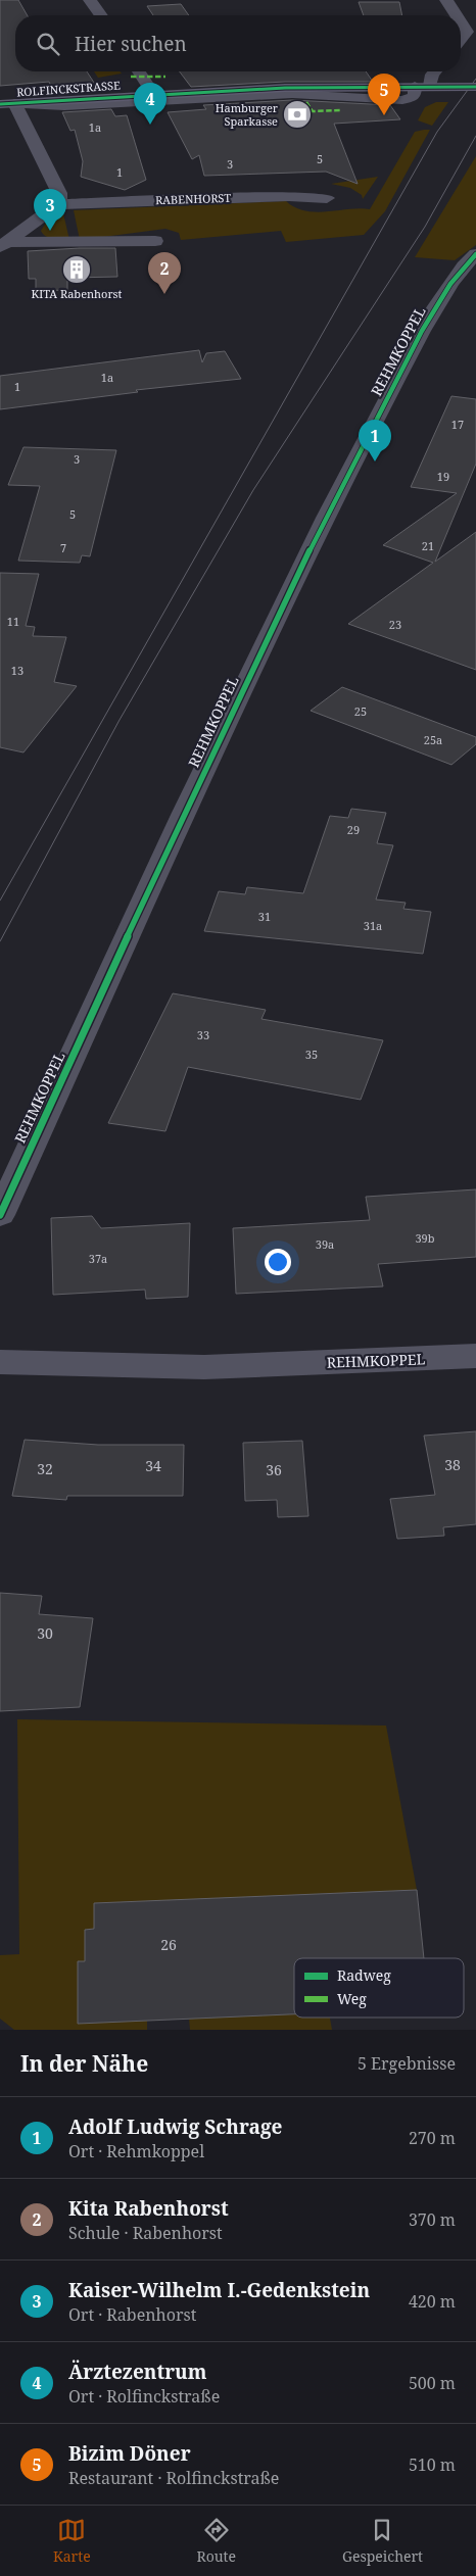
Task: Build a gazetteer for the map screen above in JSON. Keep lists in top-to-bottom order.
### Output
{
  "streets": {
    "main road": ["ROLFINCKSTRASSE"],
    "street": ["RABENHORST", "REHMKOPPEL"]
  },
  "places": {
    "bank": ["Hamburger Sparkasse"],
    "building": ["KITA Rabenhorst"]
  },
  "house_numbers": [
    "1a",
    "5",
    "3",
    "1",
    "1a",
    "1",
    "17",
    "3",
    "19",
    "5",
    "21",
    "7",
    "11",
    "23",
    "13",
    "25",
    "25a",
    "29",
    "31",
    "31a",
    "33",
    "35",
    "39b",
    "39a",
    "37a",
    "38",
    "34",
    "32",
    "36",
    "30",
    "26"
  ],
  "legend": ["Radweg", "Weg"],
  "page": {
    "search": "Hier suchen",
    "pins": [
      "5",
      "4",
      "3",
      "2",
      "1"
    ],
    "heading": ["In der Nähe", "5 Ergebnisse"],
    "list": [
      {
        "mark": "1",
        "name": "Adolf Ludwig Schrage",
        "note": "Ort · Rehmkoppel",
        "value": "270 m"
      },
      {
        "mark": "2",
        "name": "Kita Rabenhorst",
        "note": "Schule · Rabenhorst",
        "value": "370 m"
      },
      {
        "mark": "3",
        "name": "Kaiser-Wilhelm I.-Gedenkstein",
        "note": "Ort · Rabenhorst",
        "value": "420 m"
      },
      {
        "mark": "4",
        "name": "Ärztezentrum",
        "note": "Ort · Rolfinckstraße",
        "value": "500 m"
      },
      {
        "mark": "5",
        "name": "Bizim Döner",
        "note": "Restaurant · Rolfinckstraße",
        "value": "510 m"
      }
    ],
    "nav": ["Karte", "Route", "Gespeichert"]
  }
}
